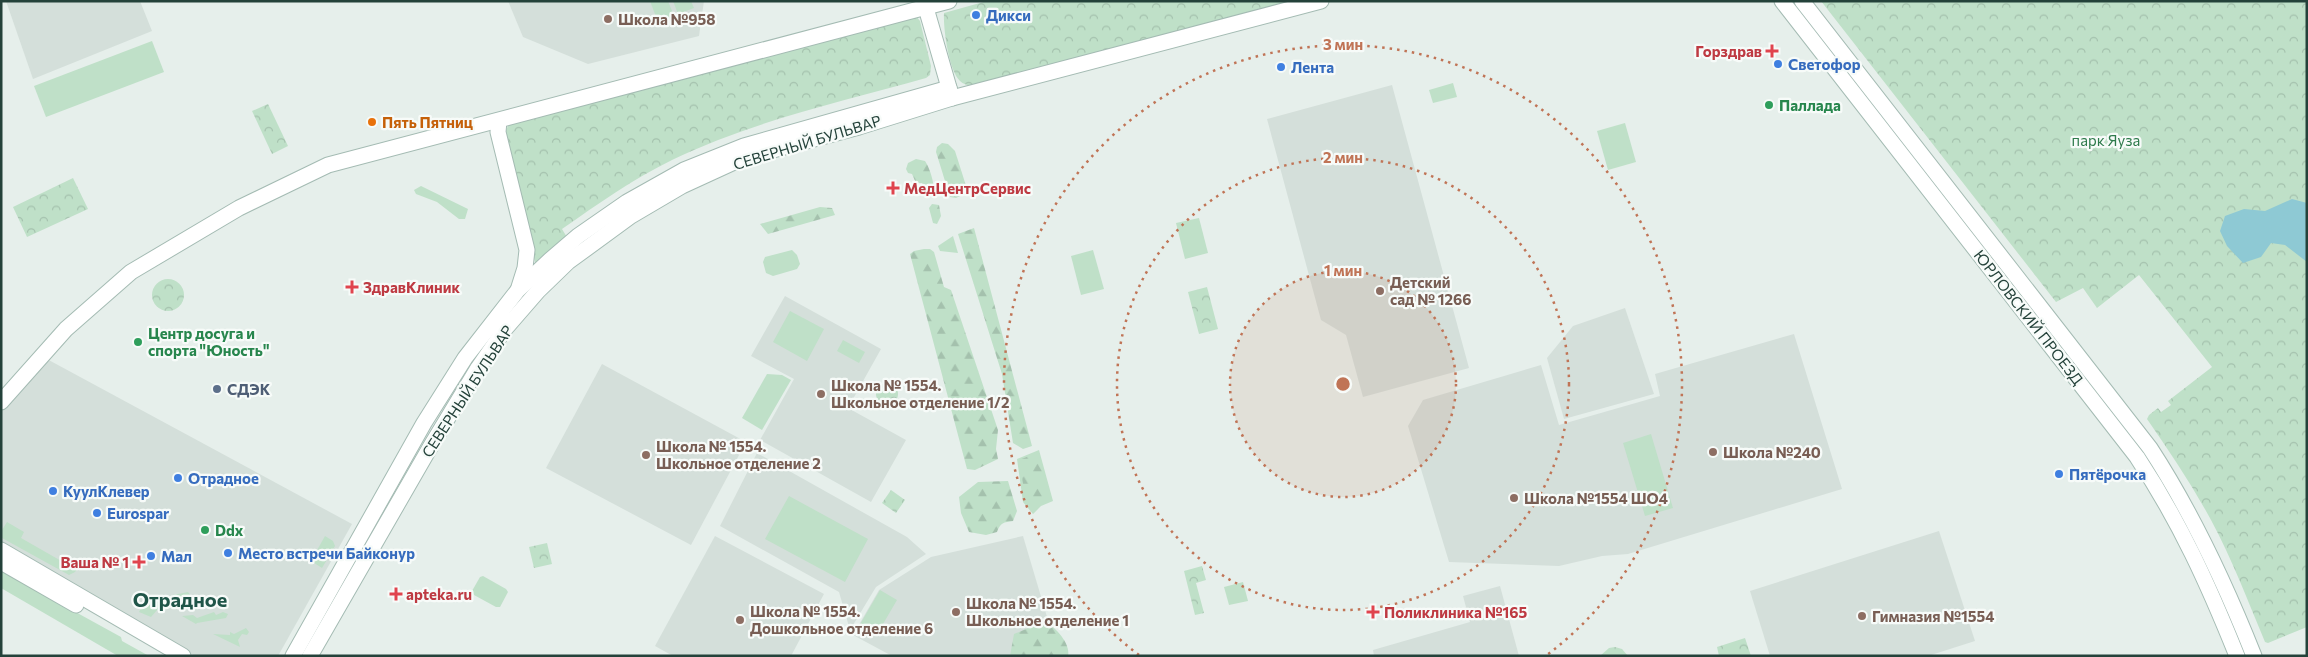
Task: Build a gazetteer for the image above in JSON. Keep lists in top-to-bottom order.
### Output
{
  "streets": {
    "main road": ["СЕВЕРНЫЙ БУЛЬВАР", "ЮРЛОВСКИЙ ПРОЕЗД"]
  },
  "districts": ["Отрадное"],
  "parks": ["парк Яуза"],
  "places": {
    "other": [
      "Дикси",
      "Школа №958",
      "Светофор",
      "Лента",
      "Паллада",
      "Пять Пятниц",
      "Детский сад № 1266",
      "Центр досуга и спорта \"Юность\"",
      "СДЭК",
      "Школа № 1554. Школьное отделение 1/2",
      "Школа №240",
      "Школа № 1554. Школьное отделение 2",
      "Пятёрочка",
      "Отрадное",
      "КуулКлевер",
      "Школа №1554 ШО4",
      "Eurospar",
      "Ddx",
      "Место встречи Байконур",
      "Мал",
      "Школа № 1554. Школьное отделение 1",
      "Гимназия №1554",
      "Школа № 1554. Дошкольное отделение 6"
    ],
    "health": [
      "Горздрав",
      "МедЦентрСервис",
      "ЗдравКлиник",
      "Ваша № 1",
      "apteka.ru",
      "Поликлиника №165"
    ]
  },
  "rings": ["3 мин", "2 мин", "1 мин"]
}
